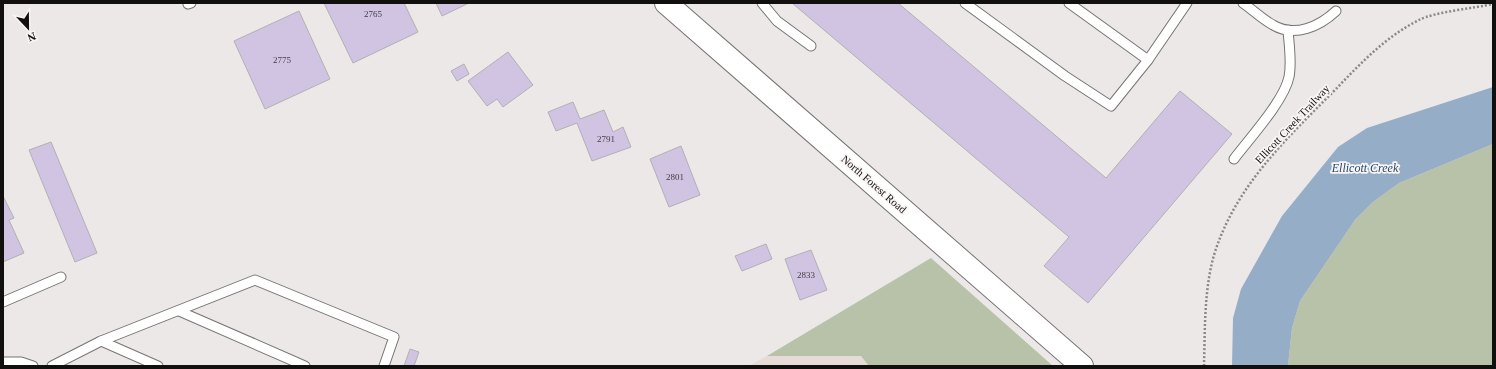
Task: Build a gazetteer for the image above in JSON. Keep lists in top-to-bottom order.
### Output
{
  "streets": {
    "street": ["North Forest Road"],
    "path": ["Ellicott Creek Trailway"]
  },
  "water": ["Ellicott Creek"],
  "house_numbers": [
    "2765",
    "2775",
    "2791",
    "2801",
    "2833"
  ],
  "north": "bottom"
}
